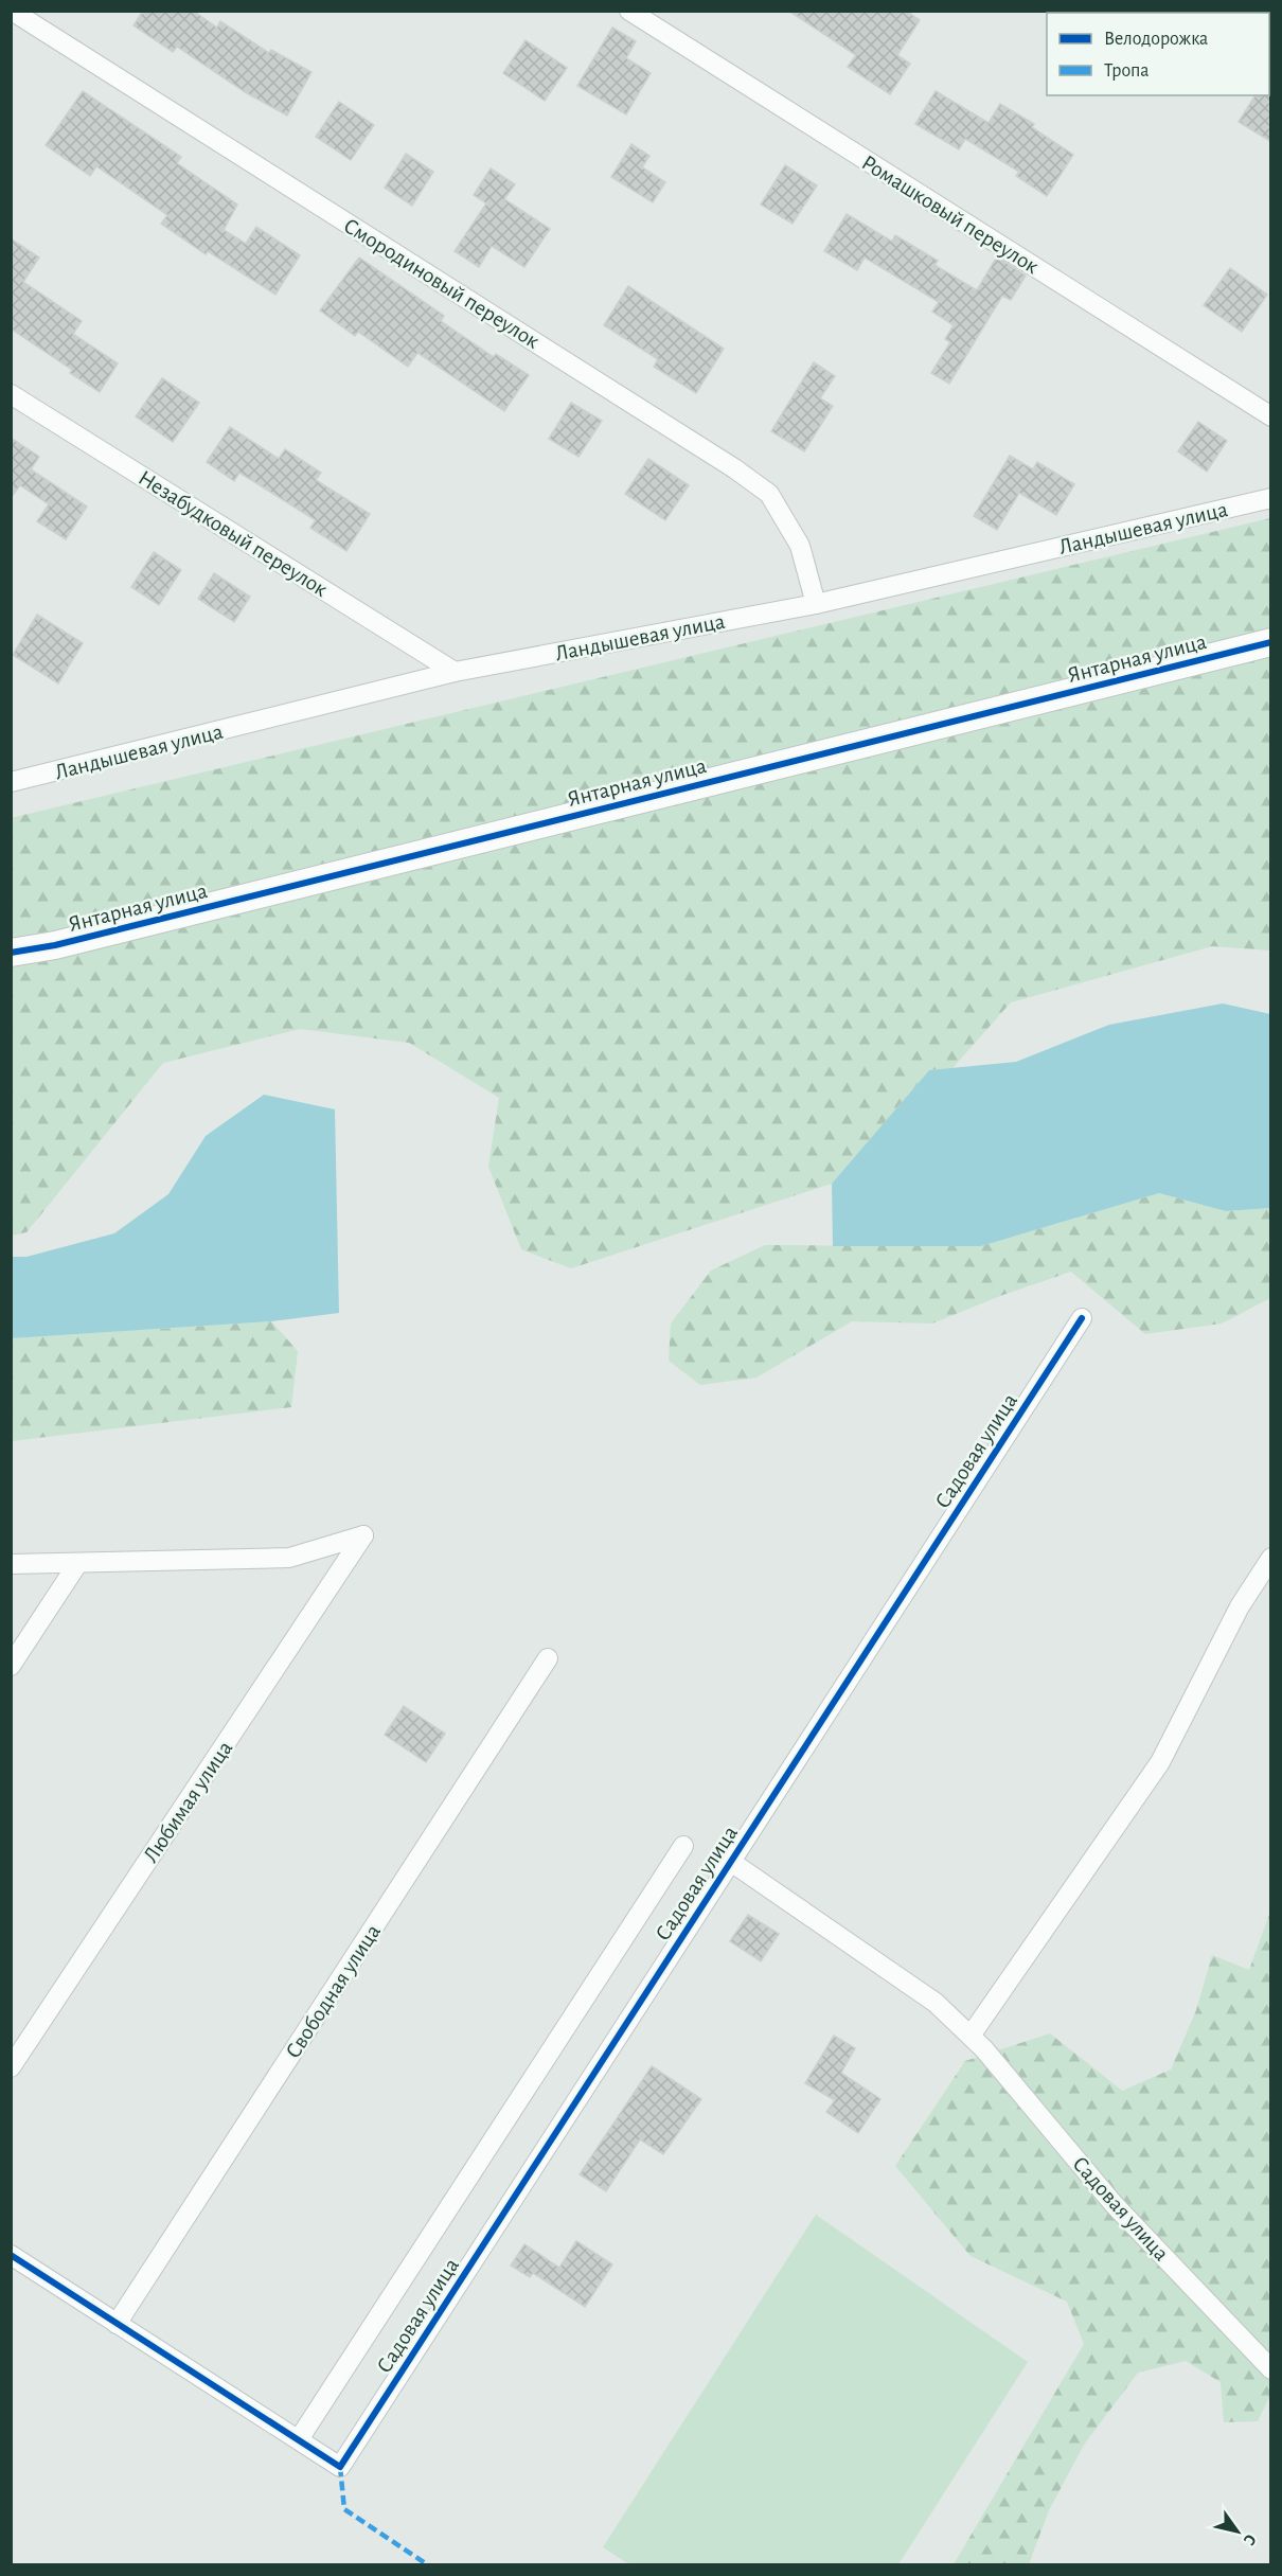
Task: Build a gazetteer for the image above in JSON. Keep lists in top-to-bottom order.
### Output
{
  "streets": {
    "street": [
      "Ромашковый переулок",
      "Смородиновый переулок",
      "Ландышевая улица",
      "Незабудковый переулок",
      "Янтарная улица",
      "Садовая улица",
      "Любимая улица",
      "Свободная улица"
    ]
  },
  "crossings": [
    ["Смородиновый переулок", "Ландышевая улица"],
    ["Ландышевая улица", "Незабудковый переулок"]
  ],
  "legend": ["Велодорожка", "Тропа"],
  "north": "bottom right"
}
